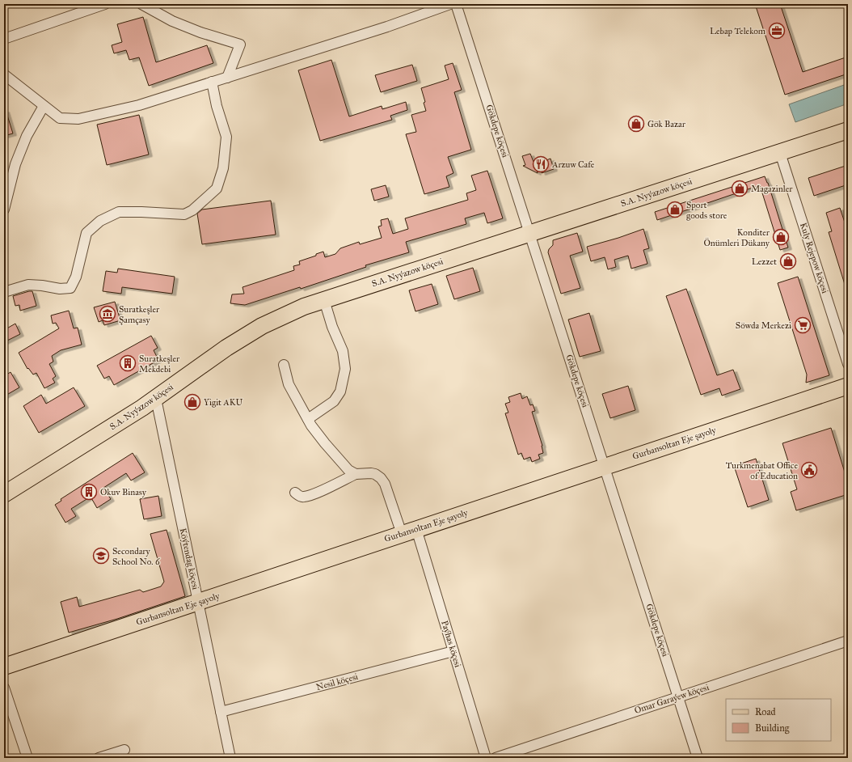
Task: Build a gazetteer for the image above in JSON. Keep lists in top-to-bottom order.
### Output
{
  "streets": {
    "main road": ["S.A. Nyýazow köçesi", "Gurbansoltan Eje şayoly"],
    "street": [
      "Gökdepe köçesi",
      "Kuly Rejepow köçesi",
      "Köýtendag köçesi",
      "Paýhas köçesi",
      "Nesil köçesi",
      "Omar Garaýew köçesi"
    ]
  },
  "crossings": [
    ["Gökdepe köçesi", "S.A. Nyýazow köçesi"],
    ["Gökdepe köçesi", "Gurbansoltan Eje şayoly"],
    ["Gökdepe köçesi", "Omar Garaýew köçesi"],
    ["S.A. Nyýazow köçesi", "Kuly Rejepow köçesi"],
    ["S.A. Nyýazow köçesi", "Köýtendag köçesi"],
    ["Gurbansoltan Eje şayoly", "Köýtendag köçesi"],
    ["Gurbansoltan Eje şayoly", "Paýhas köçesi"],
    ["Köýtendag köçesi", "Nesil köçesi"],
    ["Paýhas köçesi", "Nesil köçesi"]
  ],
  "places": {
    "office": ["Lebap Telekom"],
    "shop": [
      "Gök Bazar",
      "Magazinler",
      "Sport goods store",
      "Konditer Önümleri Dükany",
      "Lezzet",
      "Yigit AKU"
    ],
    "restaurant": ["Arzuw Cafe"],
    "museum": ["Suratkeşler Şamçasy"],
    "supermarket": ["Söwda Merkezi"],
    "building": ["Suratkeşler Mekdebi", "Okuv Binasy"],
    "public building": ["Turkmenabat Office of Education"],
    "school or university": ["Secondary School No. 6"]
  },
  "legend": ["Road", "Building"]
}
